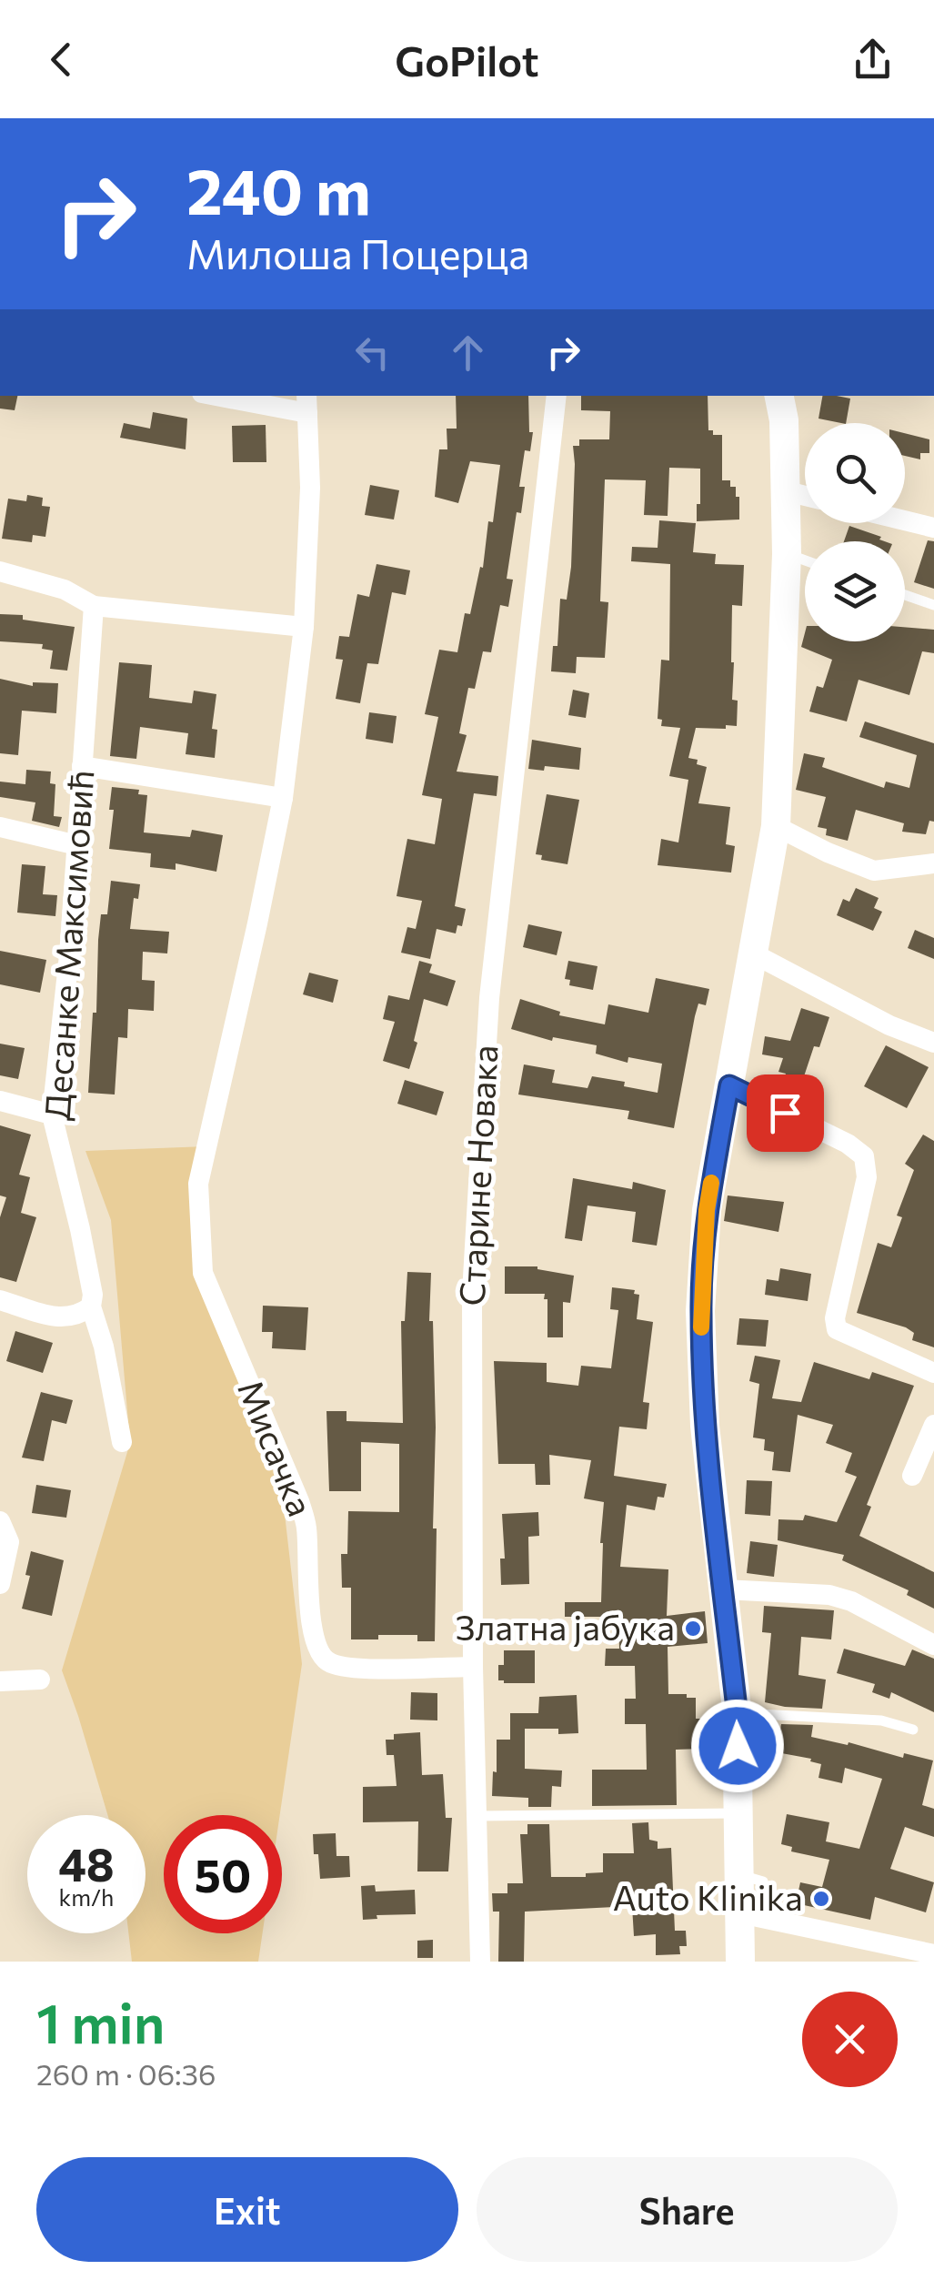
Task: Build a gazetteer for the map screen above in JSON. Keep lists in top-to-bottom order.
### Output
{
  "streets": {
    "street": ["Десанке Максимовић", "Старине Новака", "Мисачка"]
  },
  "crossings": [
    ["Старине Новака", "Мисачка"]
  ],
  "places": ["Златна јабука", "Auto Klinika"],
  "page": {
    "header": "GoPilot",
    "turn": ["240 m", "Милоша Поцерца"],
    "speed": "48 km/h",
    "limit": "50",
    "heading": ["1 min", "260 m · 06:36"],
    "buttons": ["Exit", "Share"]
  }
}
